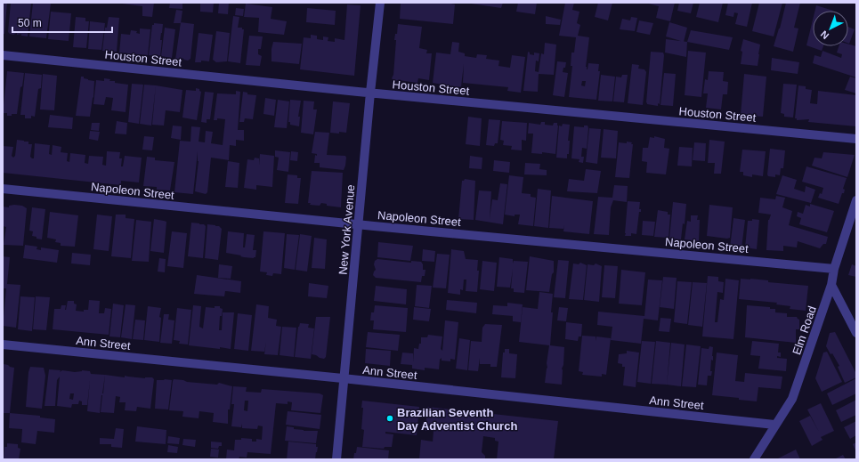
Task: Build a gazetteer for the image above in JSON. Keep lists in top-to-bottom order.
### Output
{
  "streets": {
    "street": [
      "Houston Street",
      "Napoleon Street",
      "New York Avenue",
      "Elm Road",
      "Ann Street"
    ]
  },
  "crossings": [
    ["Houston Street", "New York Avenue"],
    ["Napoleon Street", "New York Avenue"],
    ["Napoleon Street", "Elm Road"],
    ["New York Avenue", "Ann Street"],
    ["Elm Road", "Ann Street"]
  ],
  "places": ["Brazilian Seventh Day Adventist Church"],
  "scale_bar": "50 m",
  "north": "bottom left"
}
